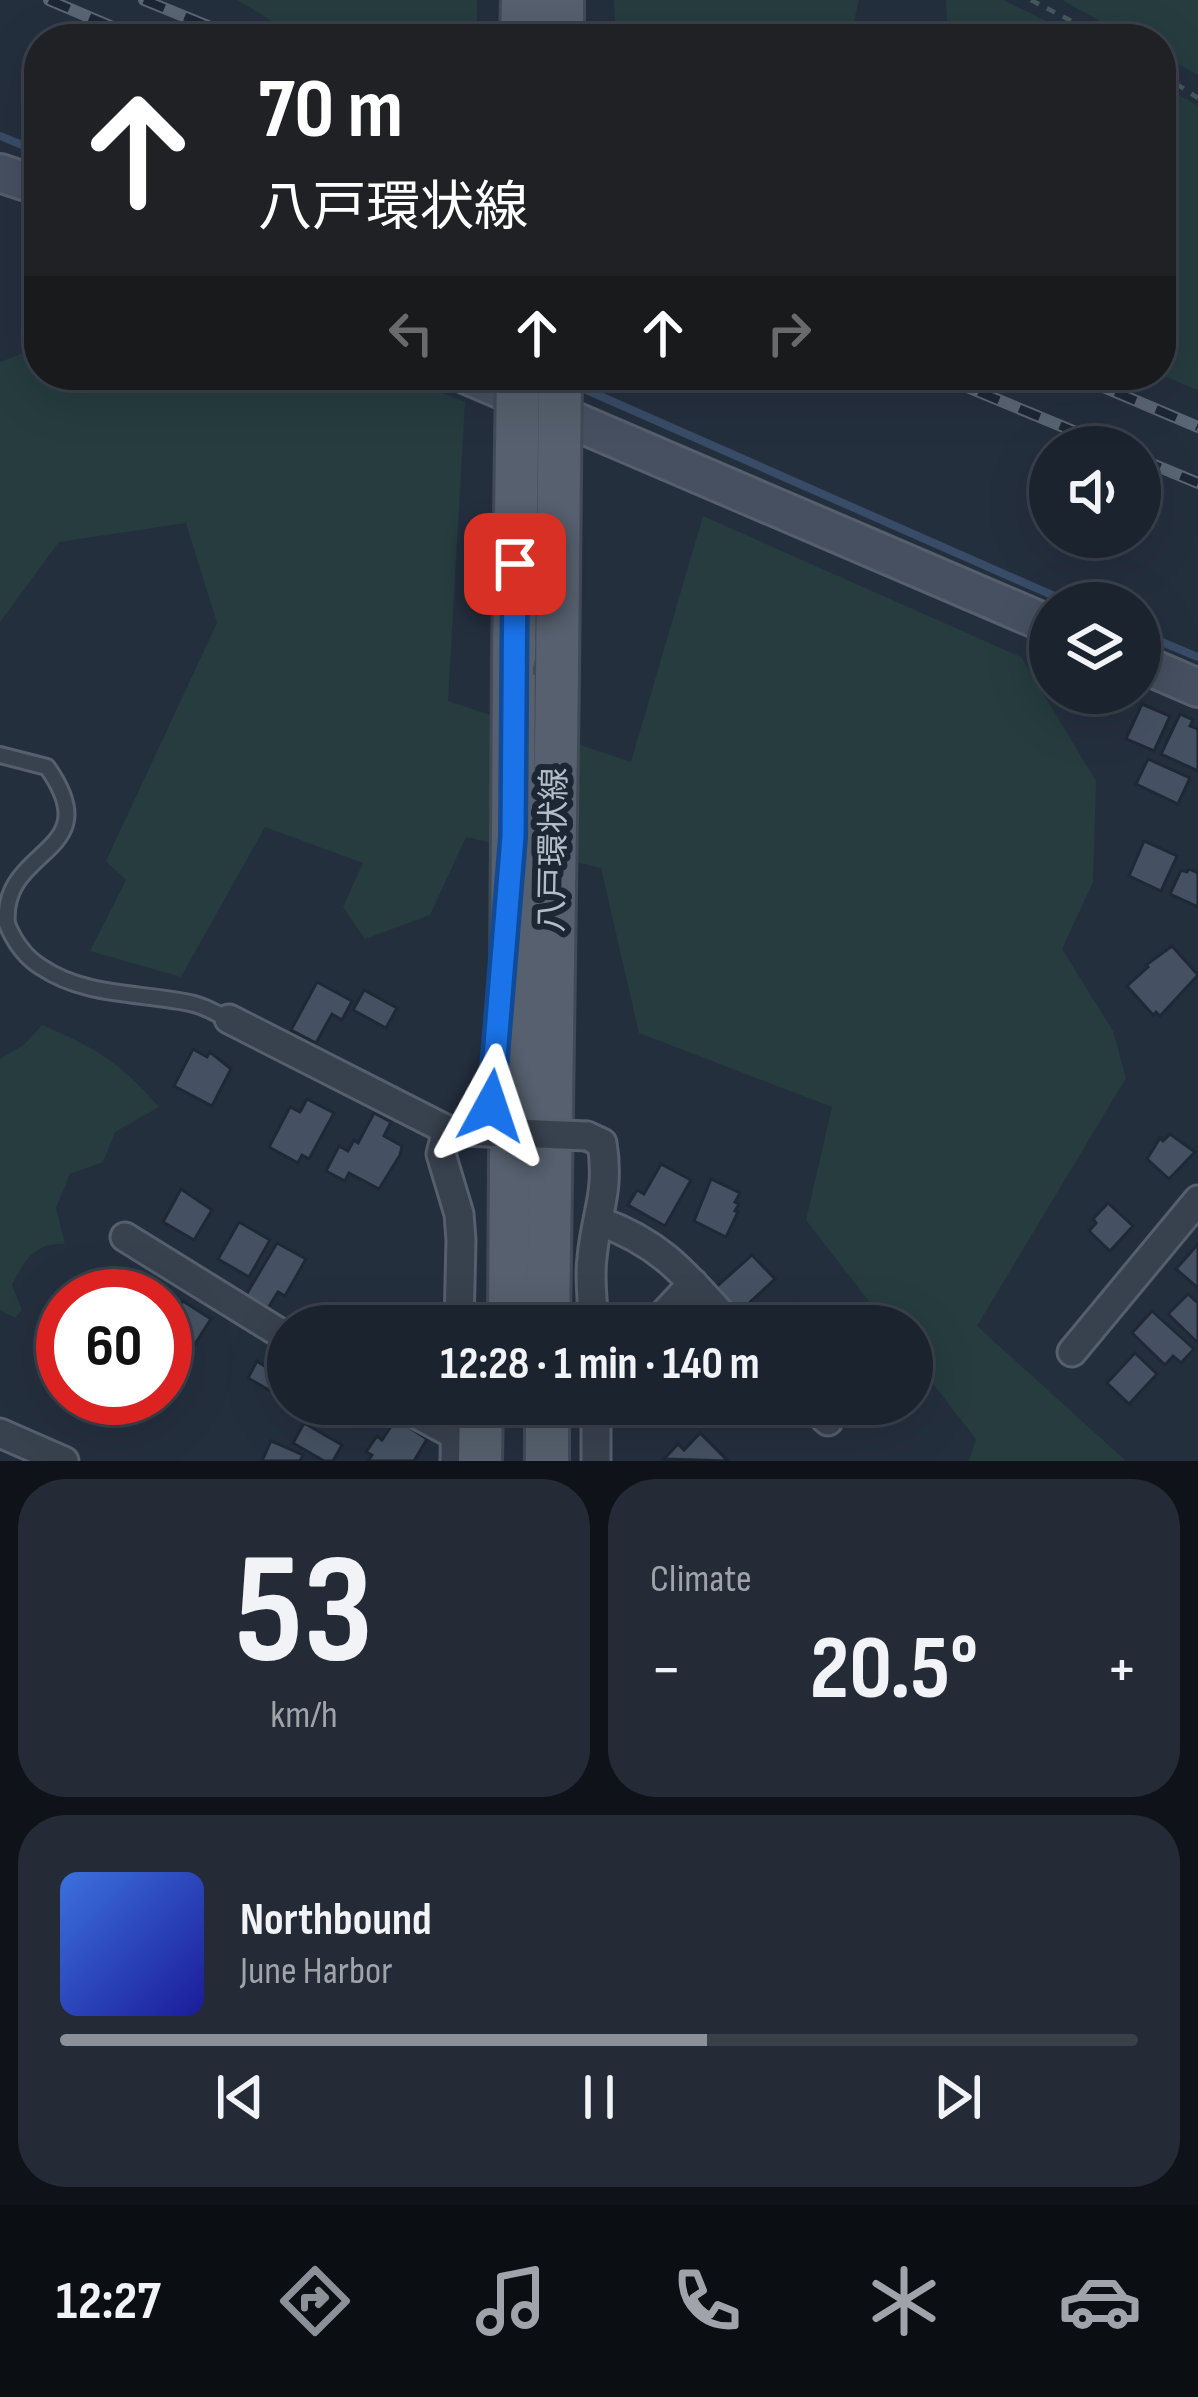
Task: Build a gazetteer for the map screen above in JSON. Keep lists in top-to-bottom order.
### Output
{
  "streets": {
    "main road": ["八戸環状線"]
  },
  "page": {
    "turn": ["70 m", "八戸環状線"],
    "limit": "60",
    "trip": "12:28 · 1 min · 140 m",
    "tile": [
      ["53", "km/h"],
      "Climate"
    ],
    "heat": ["−", "20.5°", "+"],
    "song": ["Northbound", "June Harbor"],
    "tabs": "12:27"
  }
}
